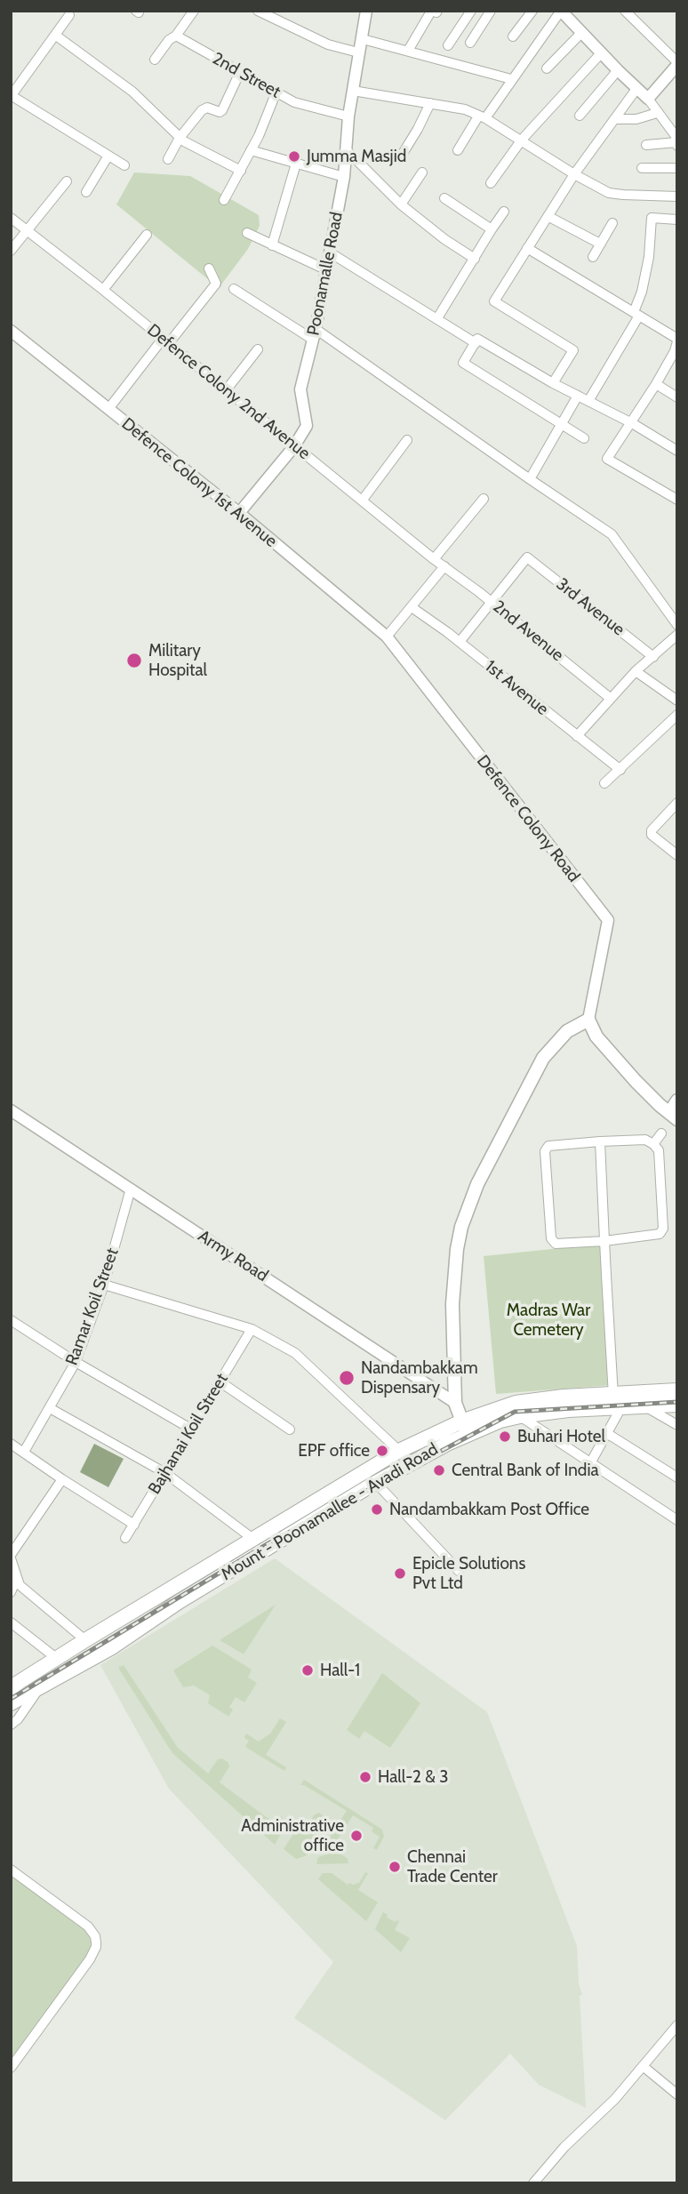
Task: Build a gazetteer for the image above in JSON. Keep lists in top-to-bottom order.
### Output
{
  "streets": {
    "main road": ["Mount - Poonamallee - Avadi Road"],
    "street": [
      "2nd Street",
      "Poonamalle Road",
      "Defence Colony 2nd Avenue",
      "Defence Colony 1st Avenue",
      "3rd Avenue",
      "2nd Avenue",
      "1st Avenue",
      "Defence Colony Road",
      "Army Road",
      "Ramar Koil Street",
      "Bajhanai Koil Street"
    ]
  },
  "crossings": [
    ["2nd Street", "Poonamalle Road"],
    ["Poonamalle Road", "Defence Colony 2nd Avenue"],
    ["Poonamalle Road", "Defence Colony 1st Avenue"],
    ["Defence Colony 2nd Avenue", "2nd Avenue"],
    ["Defence Colony 1st Avenue", "Defence Colony Road"],
    ["3rd Avenue", "2nd Avenue"],
    ["Army Road", "Ramar Koil Street"]
  ],
  "parks": ["Madras War Cemetery"],
  "places": [
    "Jumma Masjid",
    "Military Hospital",
    "Nandambakkam Dispensary",
    "Buhari Hotel",
    "EPF office",
    "Central Bank of India",
    "Nandambakkam Post Office",
    "Epicle Solutions Pvt Ltd",
    "Hall-1",
    "Hall-2 & 3",
    "Administrative office",
    "Chennai Trade Center"
  ]
}
